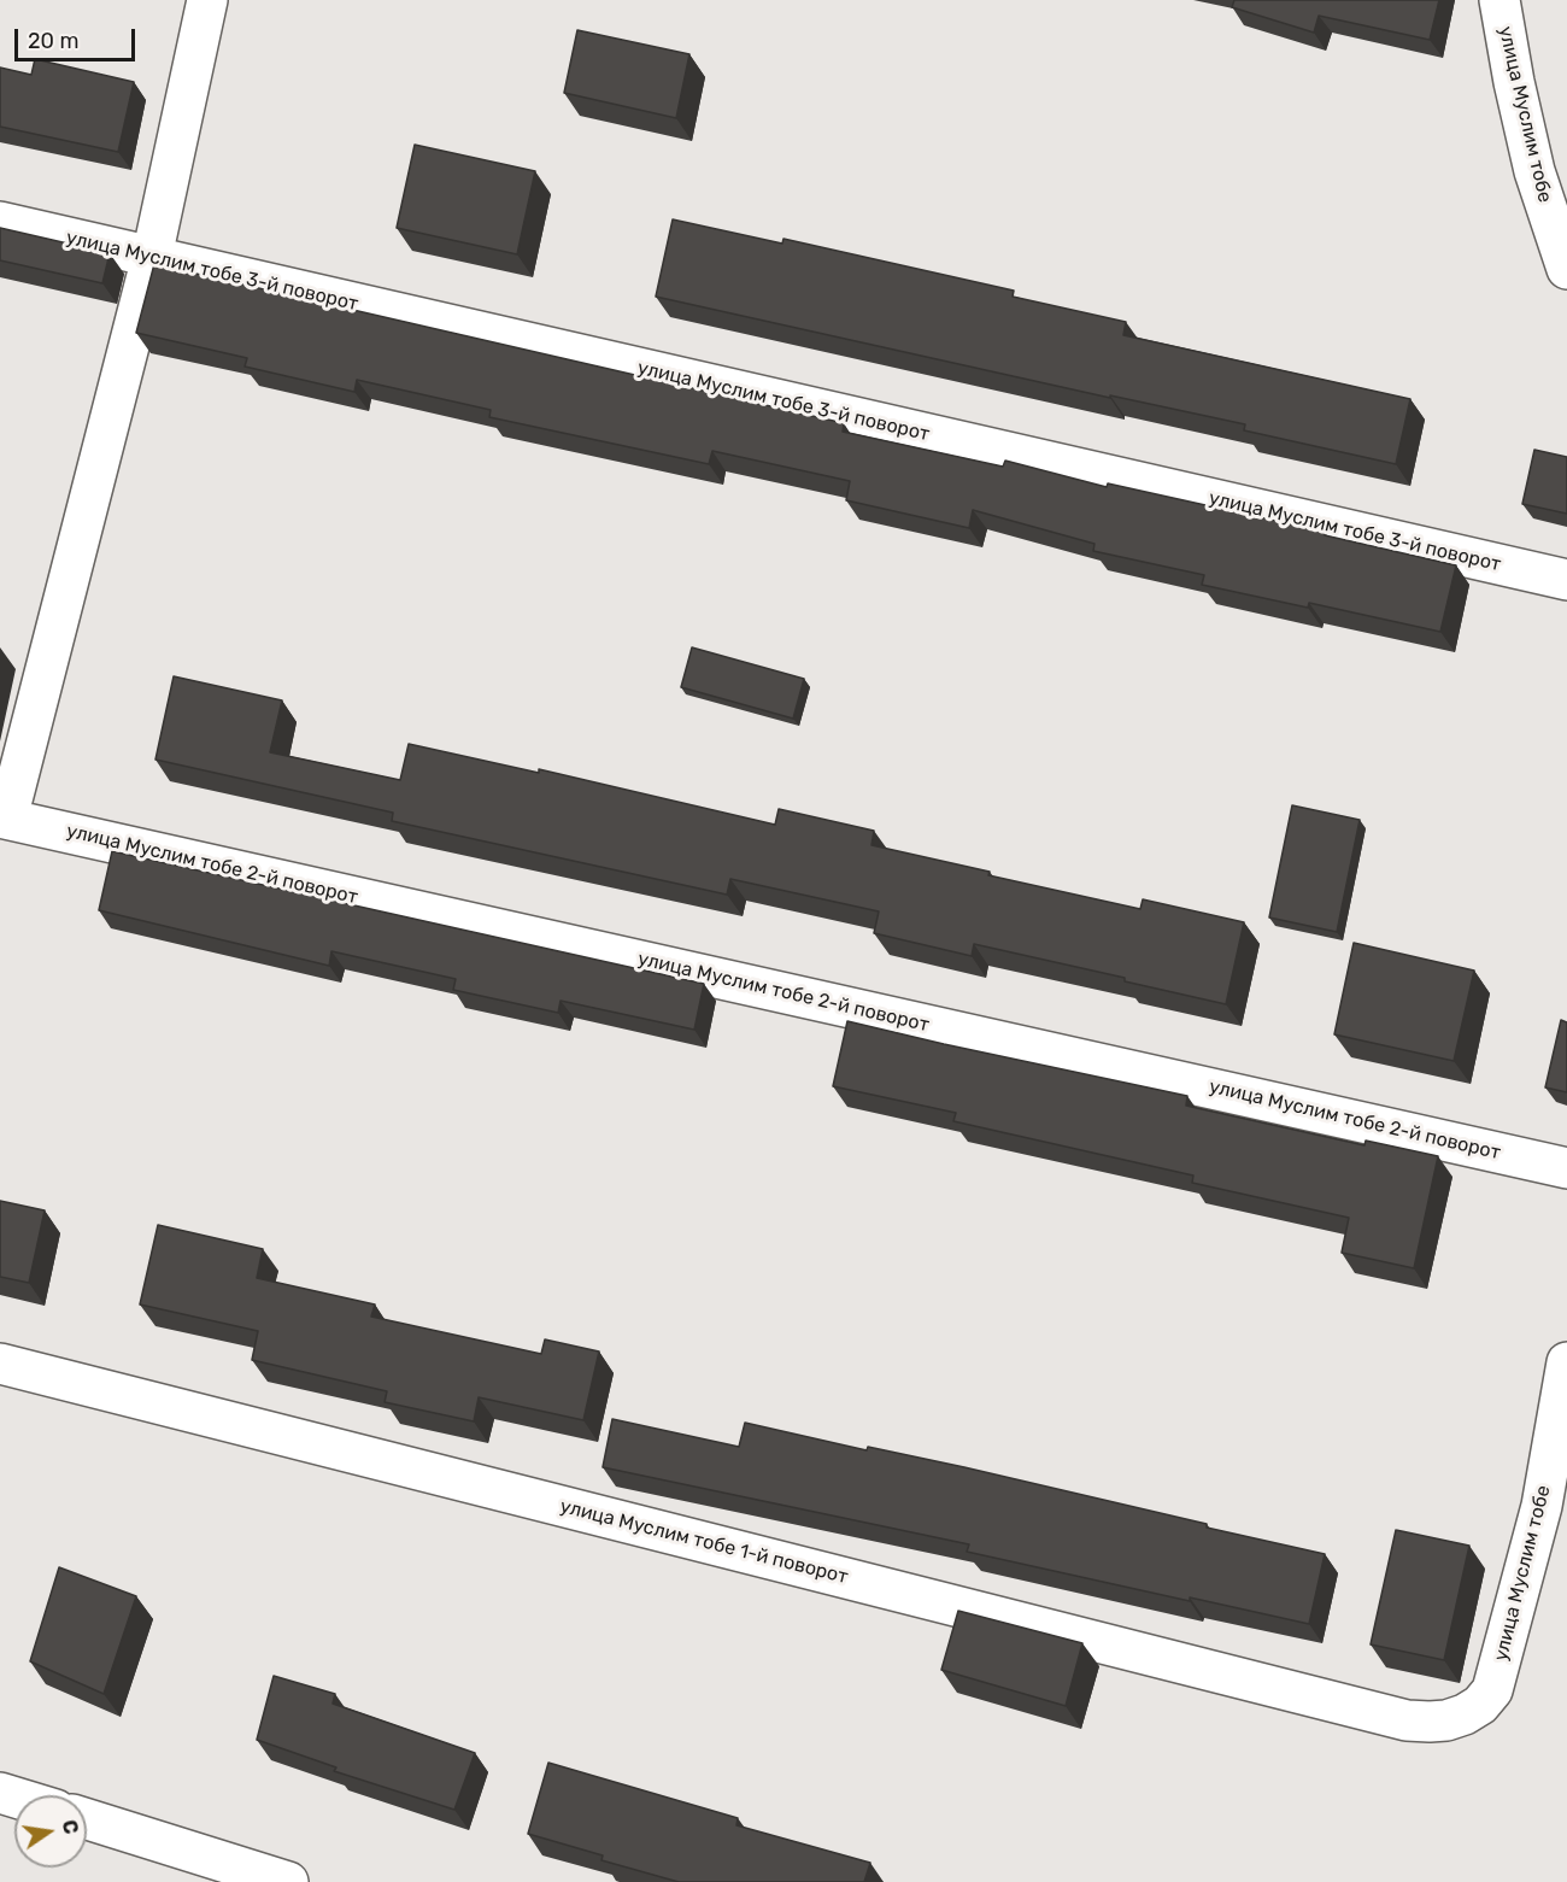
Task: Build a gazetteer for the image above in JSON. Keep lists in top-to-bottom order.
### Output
{
  "streets": {
    "street": [
      "улица Муслим тобе",
      "улица Муслим тобе 3-й поворот",
      "улица Муслим тобе 2-й поворот",
      "улица Муслим тобе 1-й поворот"
    ]
  },
  "crossings": [
    ["улица Муслим тобе", "улица Муслим тобе 1-й поворот"]
  ],
  "scale_bar": "20 m",
  "north": "right"
}
